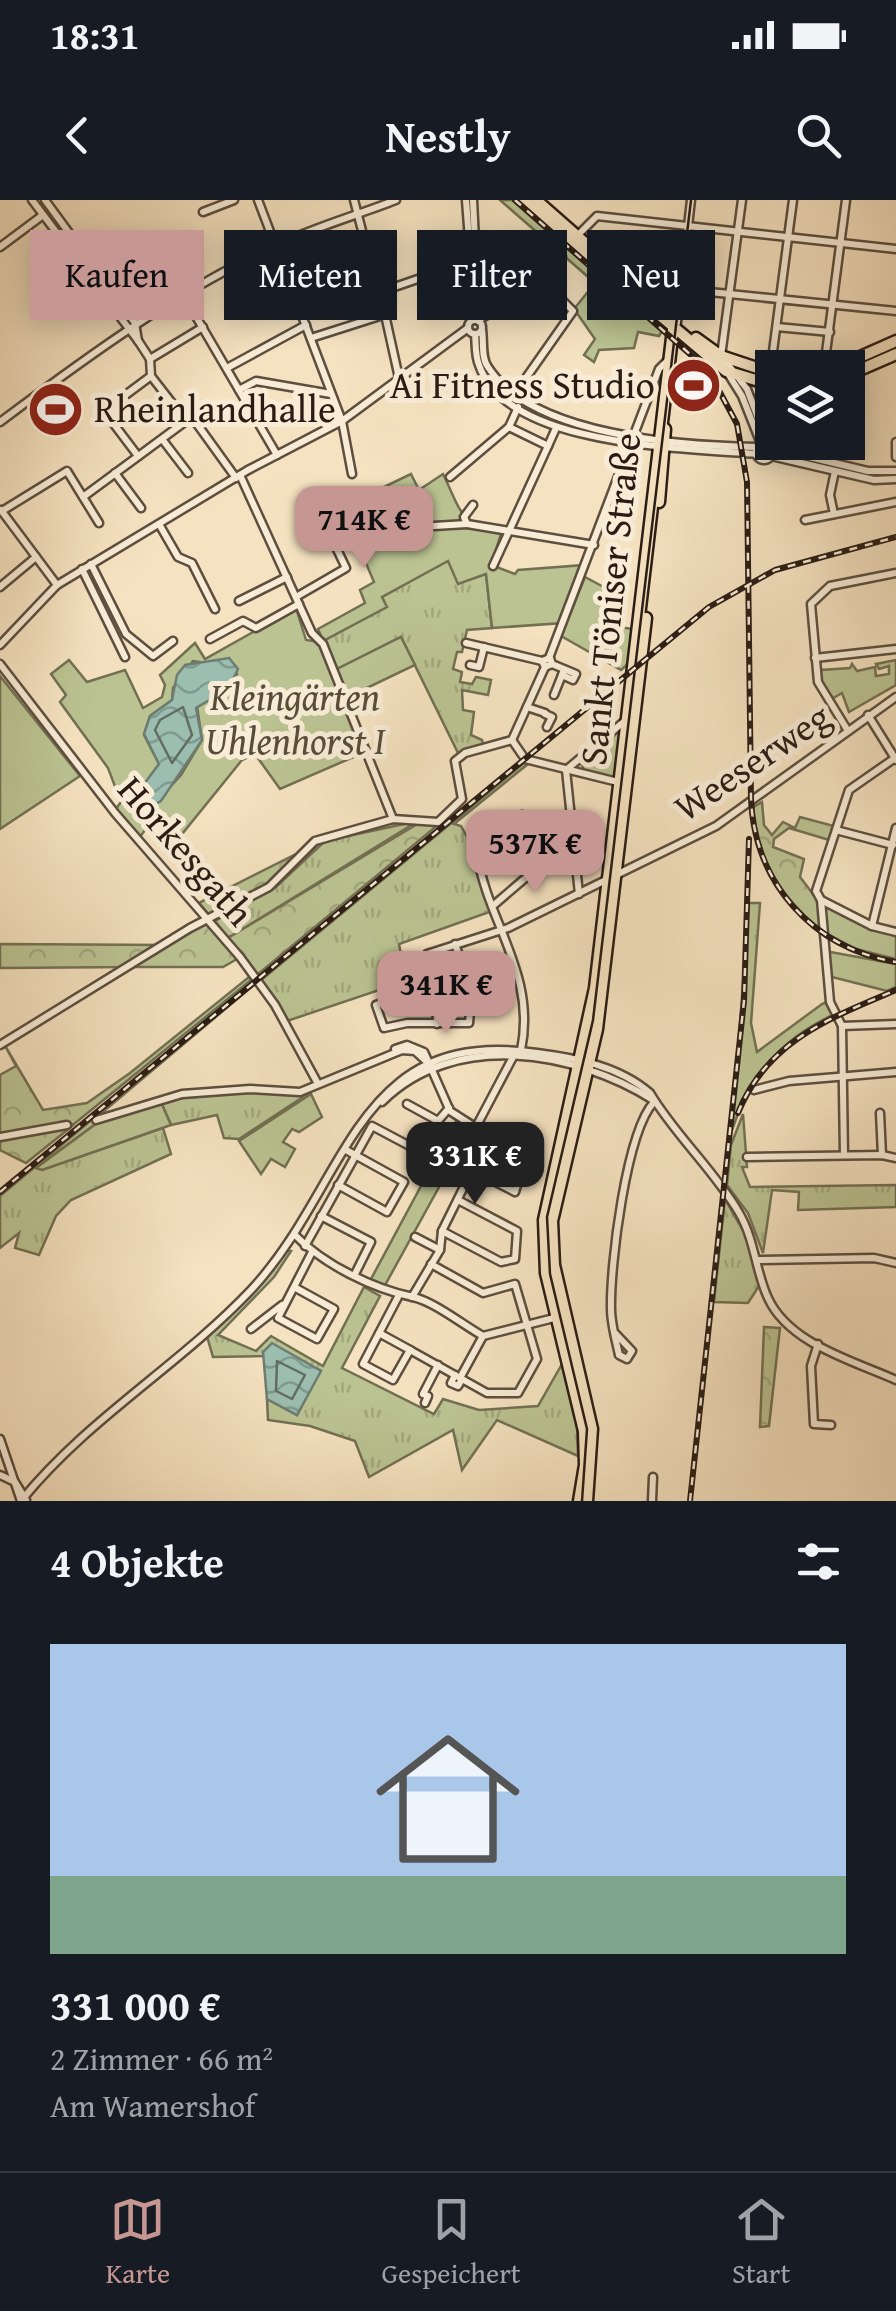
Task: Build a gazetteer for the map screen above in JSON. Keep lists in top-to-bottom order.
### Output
{
  "streets": {
    "main road": ["Sankt Töniser Straße"],
    "street": ["Weeserweg", "Horkesgath"]
  },
  "crossings": [
    ["Sankt Töniser Straße", "Weeserweg"]
  ],
  "parks": ["Kleingärten Uhlenhorst I"],
  "places": {
    "sports": ["Ai Fitness Studio", "Rheinlandhalle"]
  },
  "page": {
    "status": "18:31",
    "header": "Nestly",
    "chip": [
      "Kaufen",
      "Mieten",
      "Filter",
      "Neu"
    ],
    "price": [
      "714K €",
      "537K €",
      "341K €",
      "331K €"
    ],
    "heading": "4 Objekte",
    "list": [
      {
        "name": "331 000 €",
        "note": "2 Zimmer · 66 m² · Am Wamershof"
      }
    ],
    "tabs": ["Karte", "Gespeichert", "Start"]
  }
}
